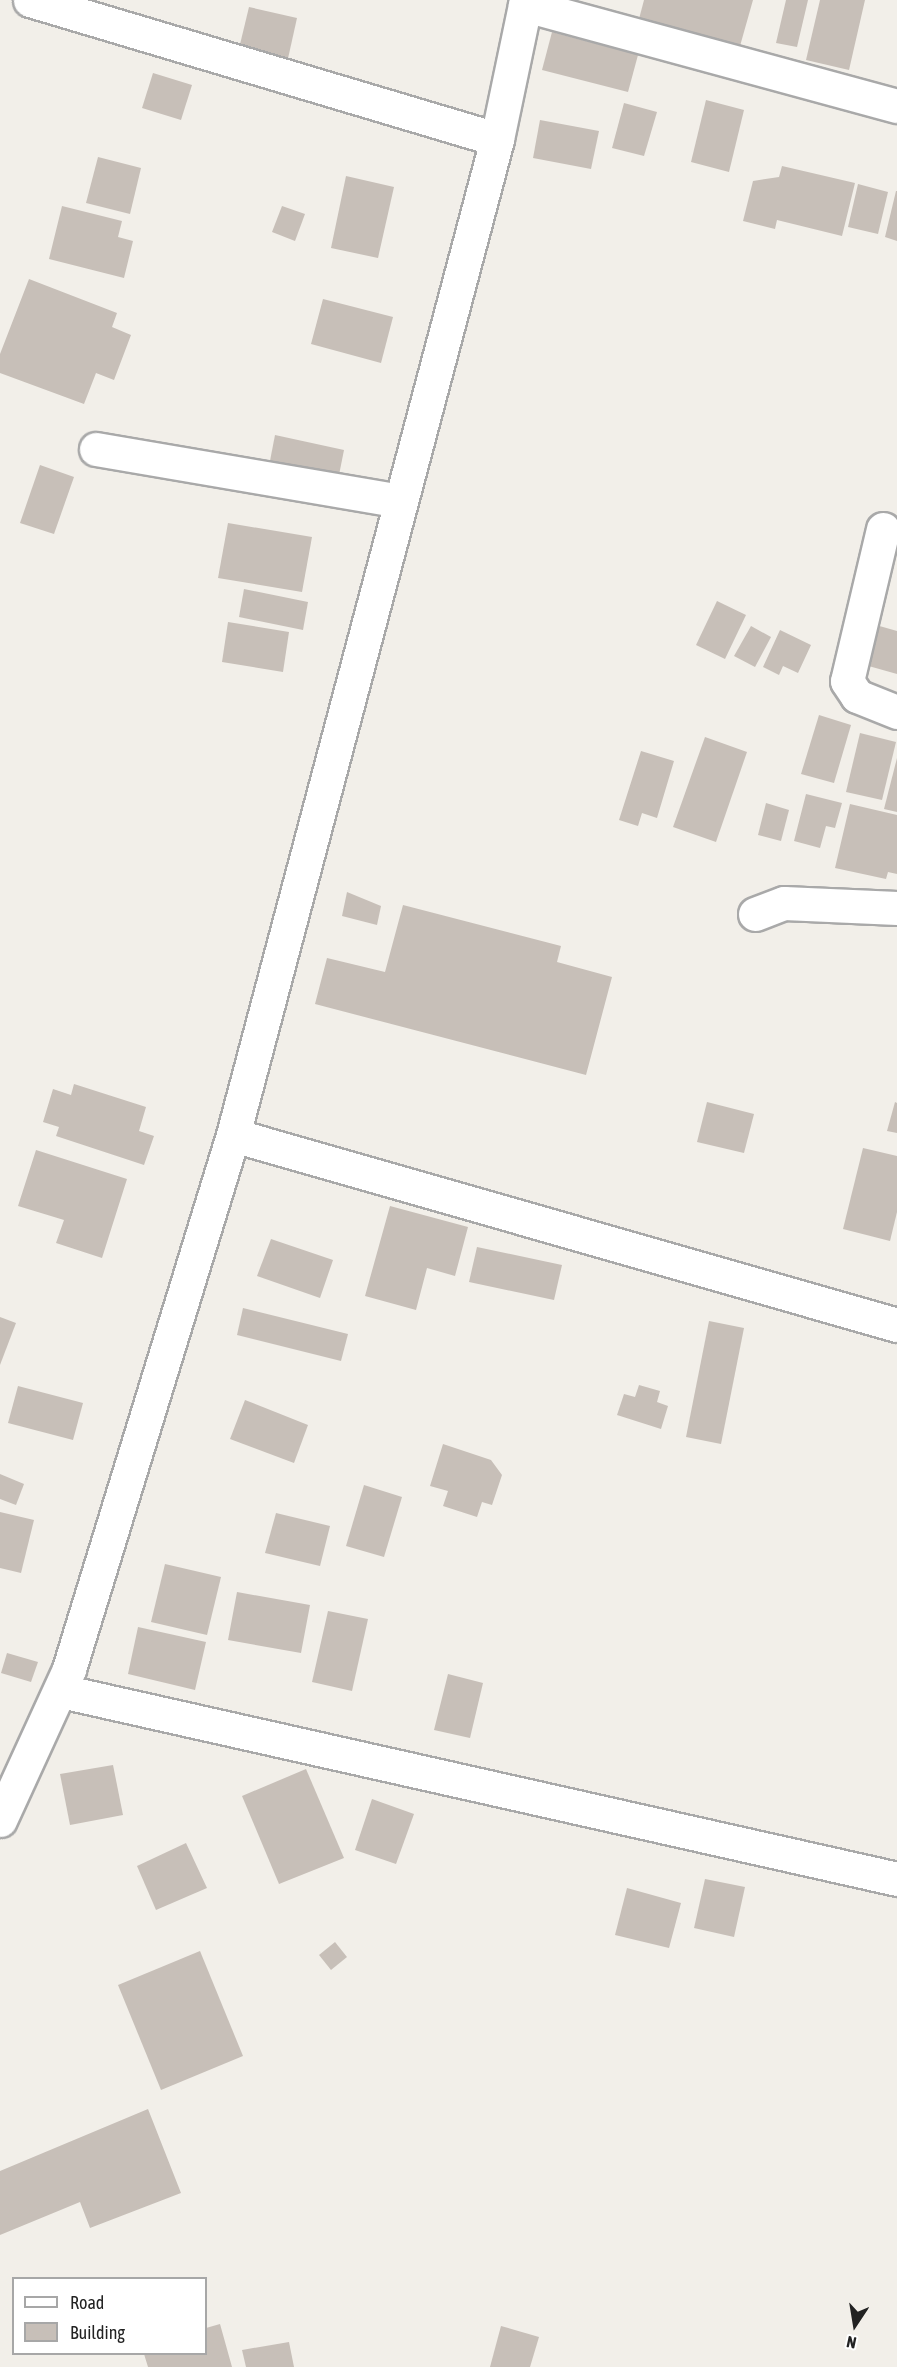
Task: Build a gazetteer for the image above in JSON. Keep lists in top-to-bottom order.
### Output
{
  "legend": ["Road", "Building"],
  "north": "bottom"
}
